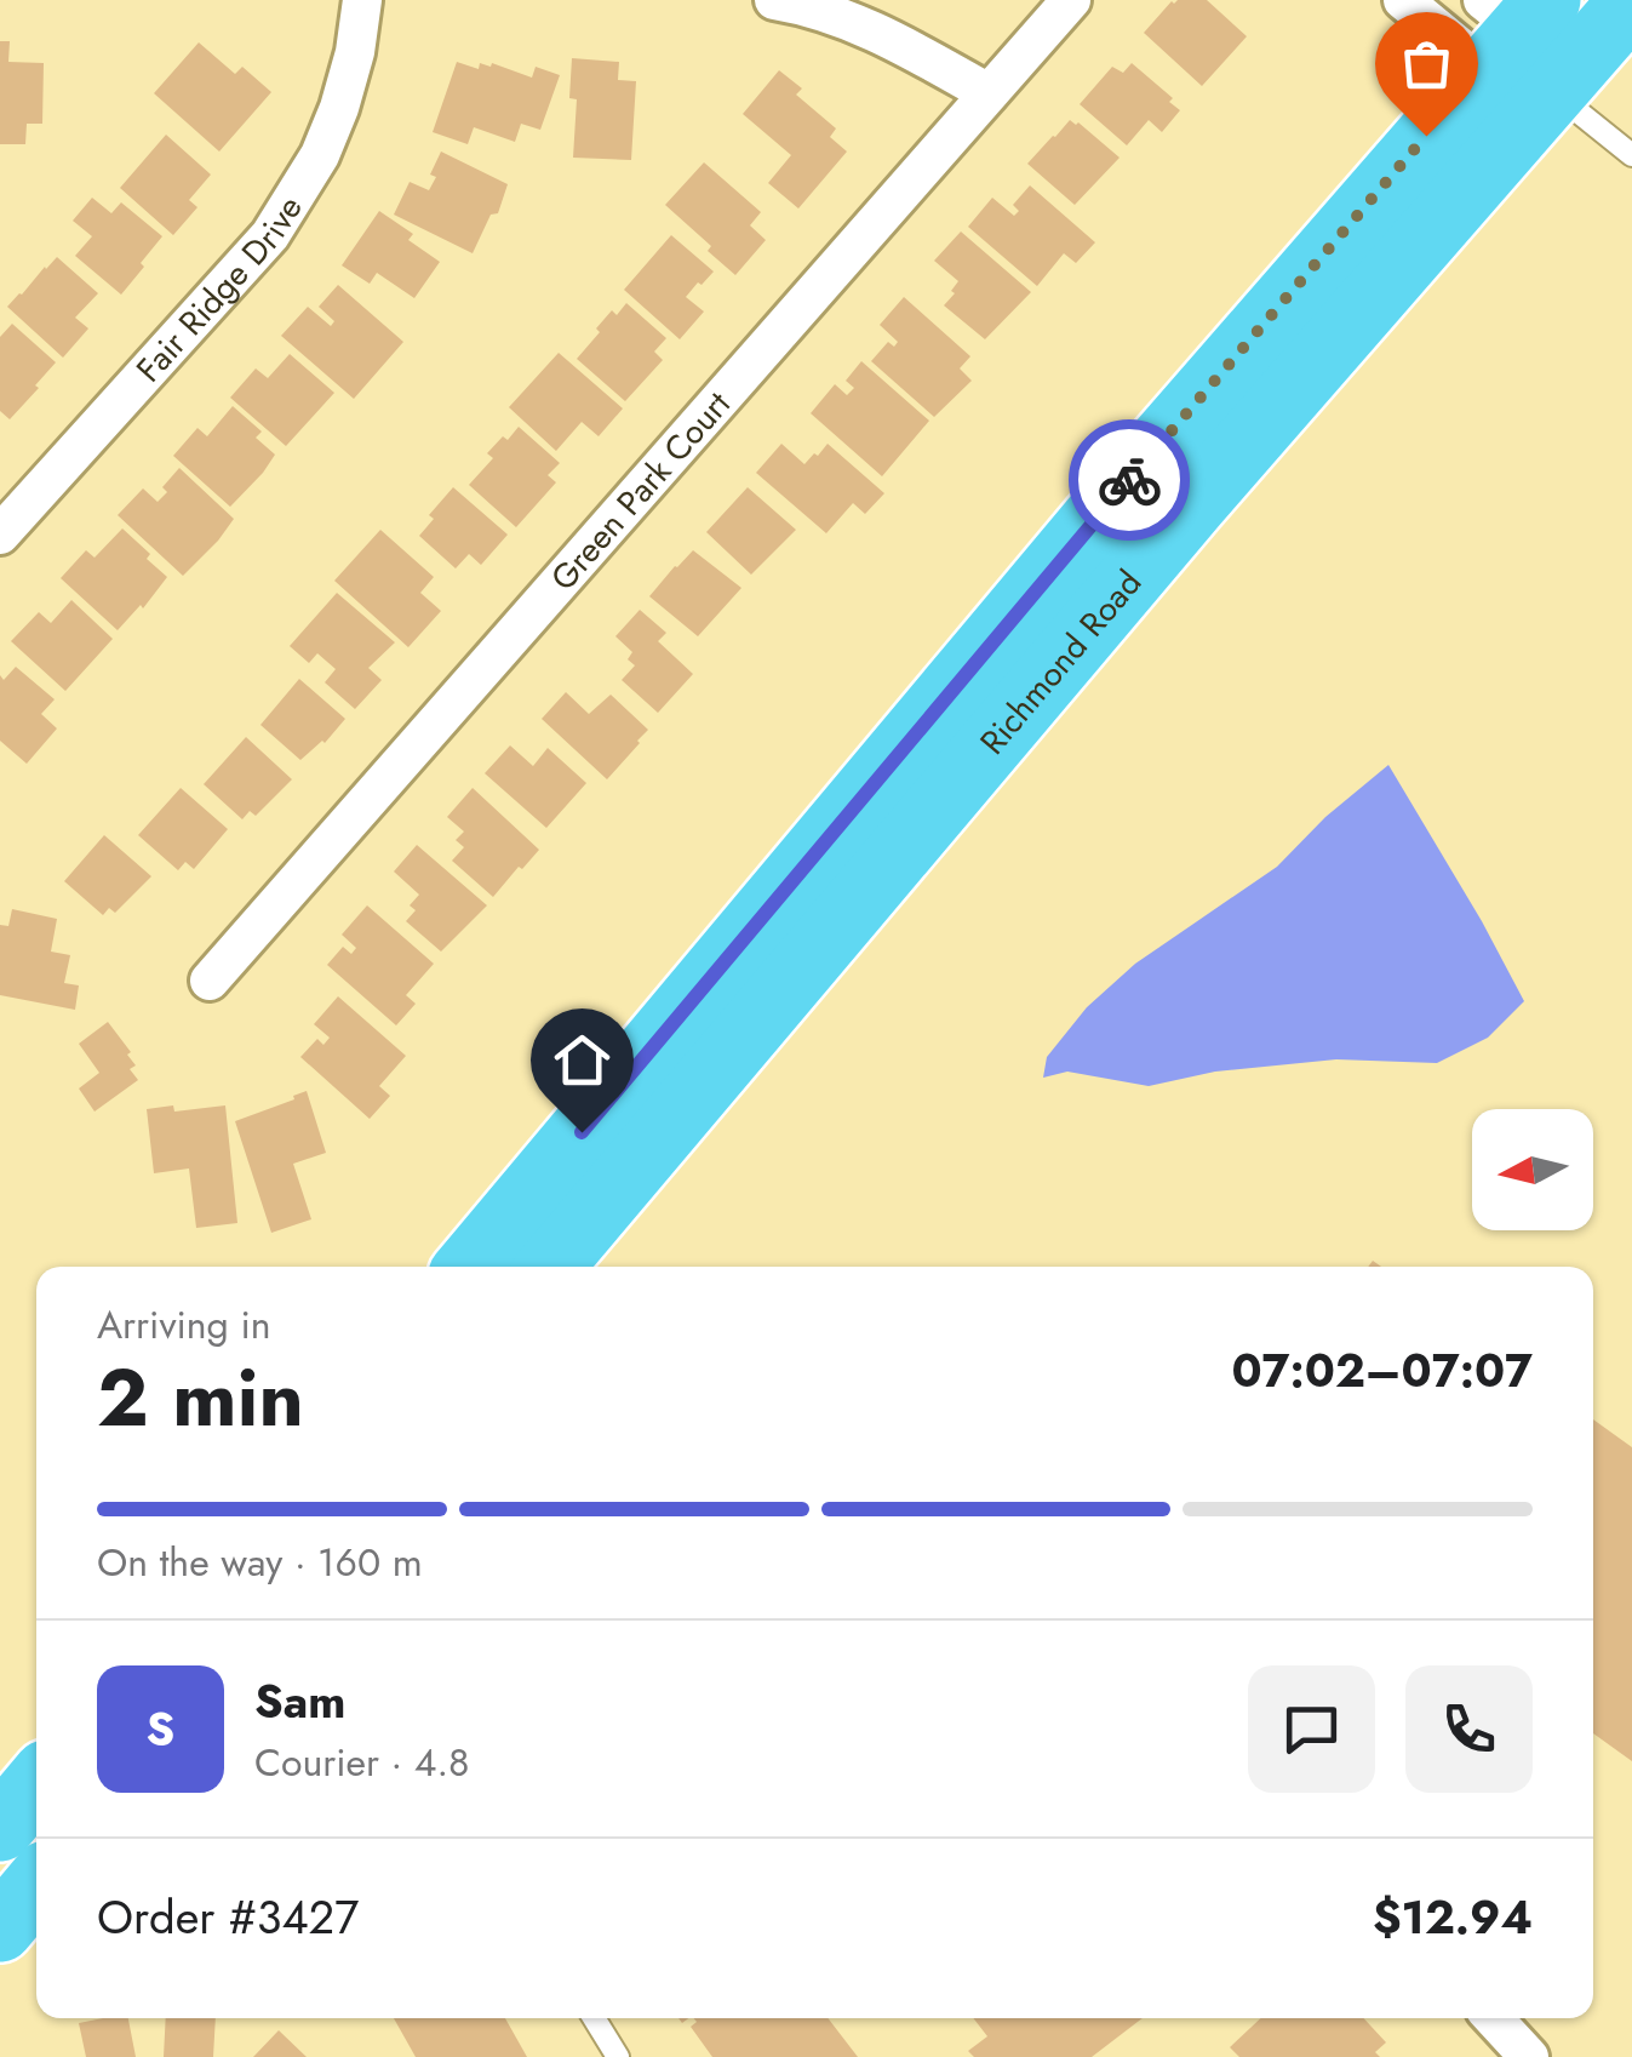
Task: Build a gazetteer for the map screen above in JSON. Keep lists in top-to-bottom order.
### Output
{
  "streets": {
    "highway": ["Richmond Road"],
    "street": ["Fair Ridge Drive", "Green Park Court"]
  },
  "north": "left",
  "page": {
    "heading": ["2 min", "Arriving in", "07:02–07:07"],
    "panel": [
      "Sam",
      "Courier · 4.8",
      "Order #3427",
      "$12.94"
    ],
    "bar": "On the way · 160 m",
    "round": "S"
  }
}
